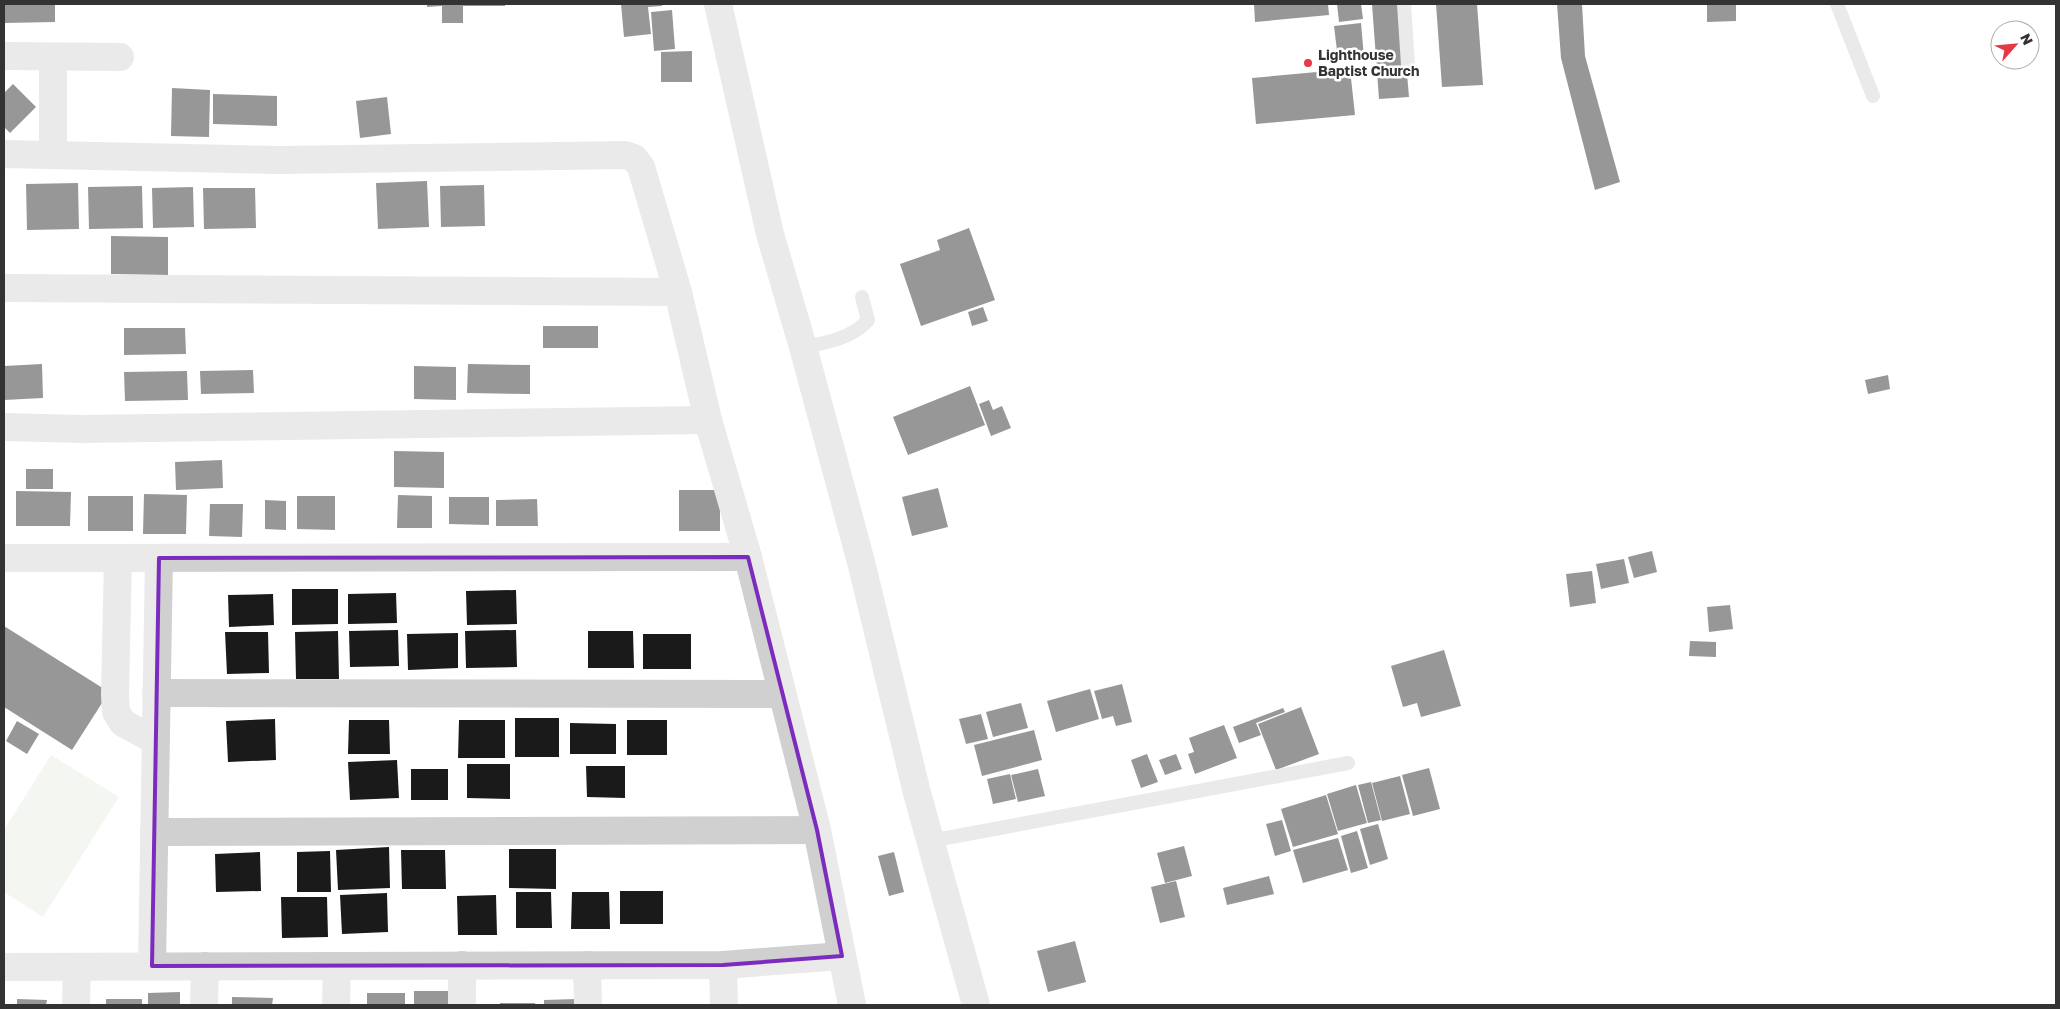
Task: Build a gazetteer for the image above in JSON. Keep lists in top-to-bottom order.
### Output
{
  "places": ["Lighthouse Baptist Church"],
  "north": "top right"
}
